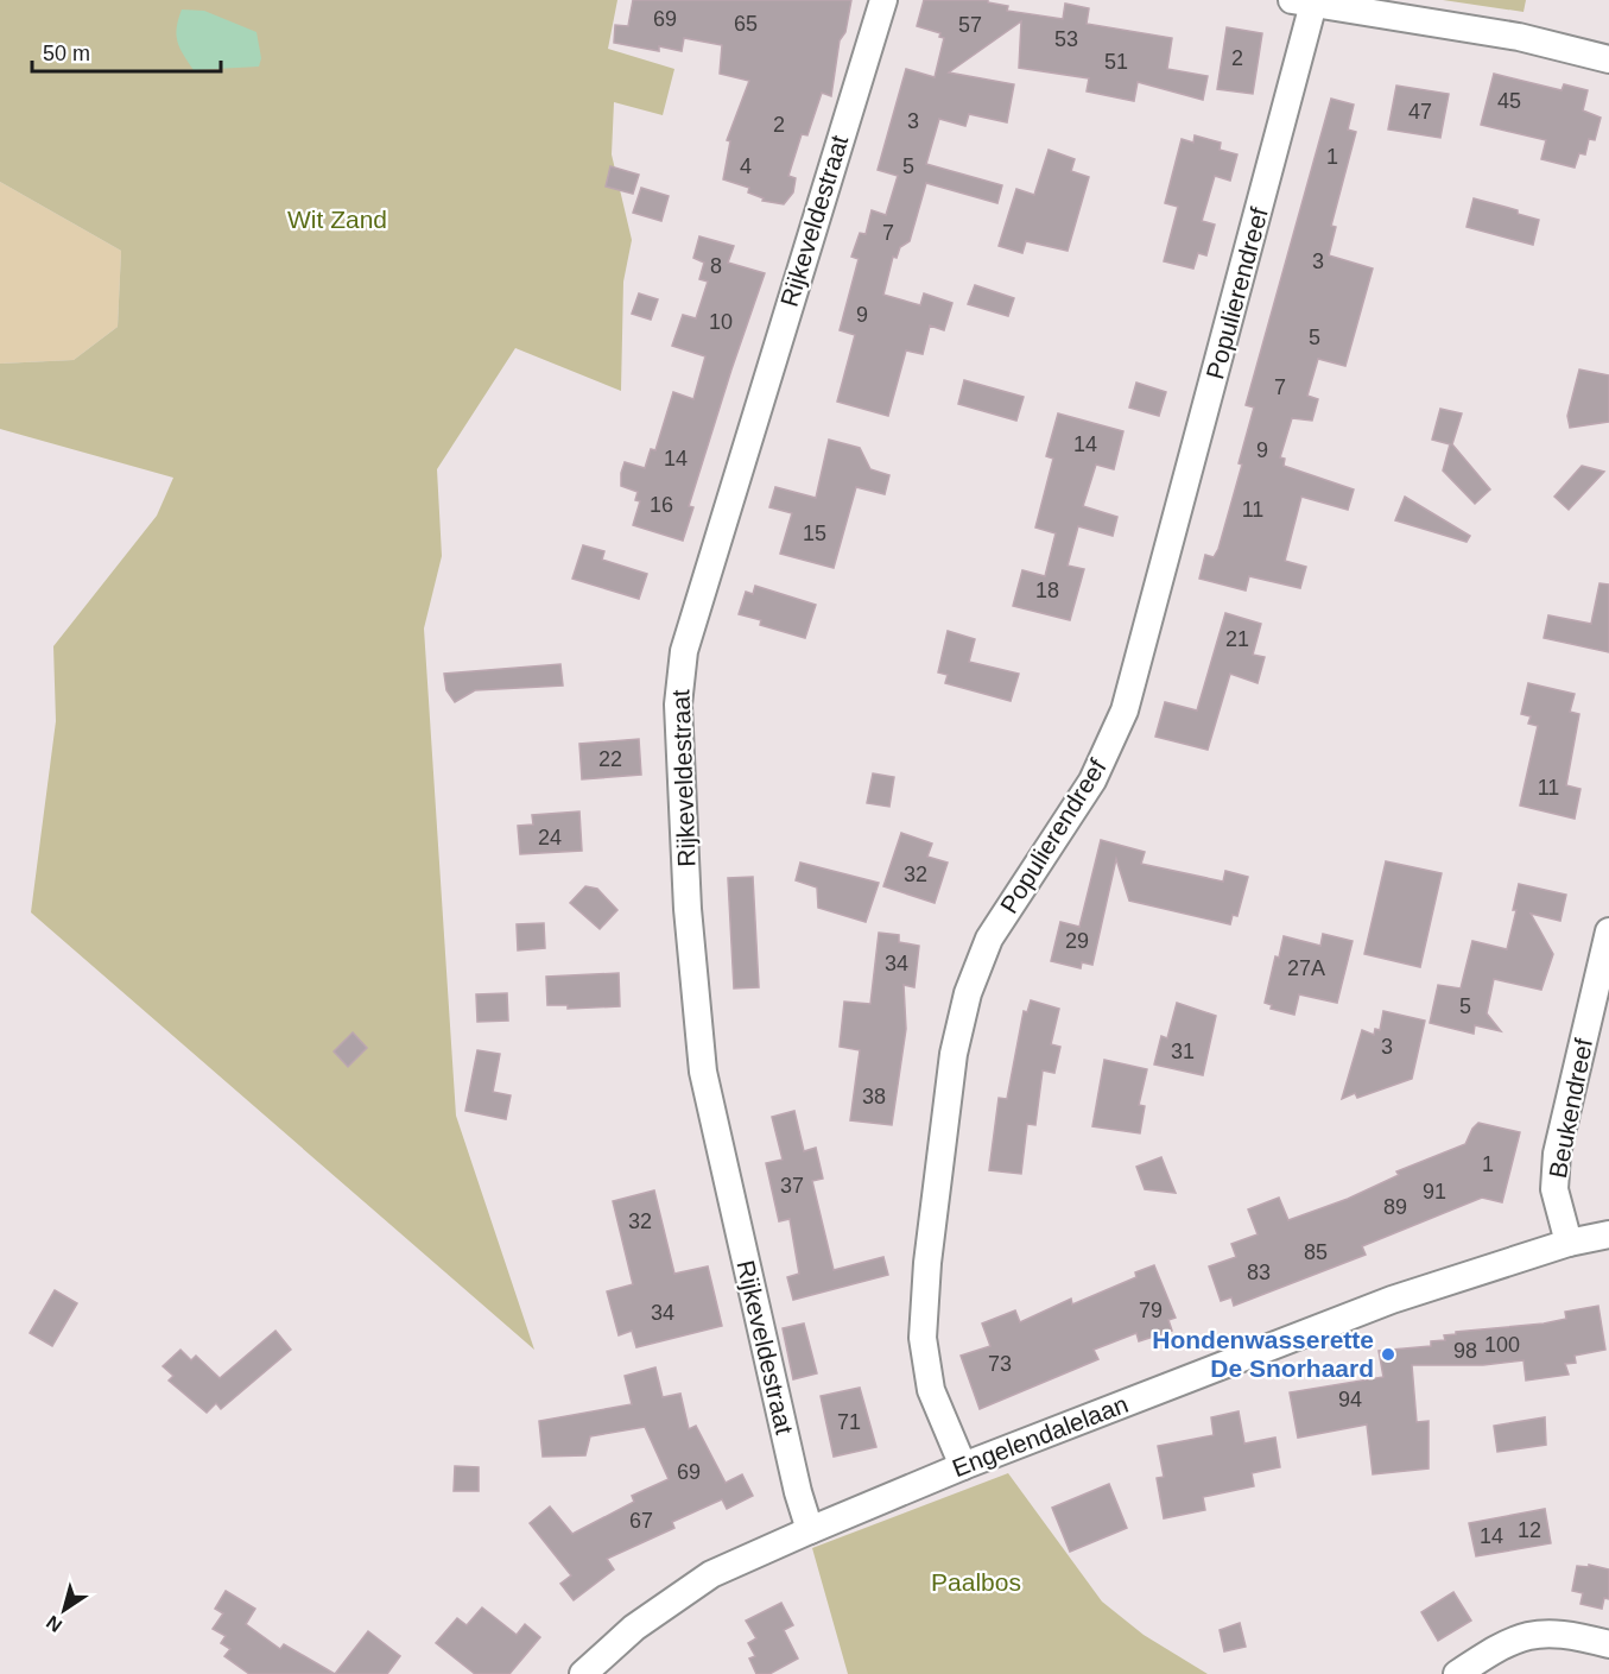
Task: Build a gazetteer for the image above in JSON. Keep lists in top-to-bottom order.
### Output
{
  "streets": {
    "street": [
      "Rijkeveldestraat",
      "Populierendreef",
      "Beukendreef",
      "Engelendalelaan"
    ]
  },
  "crossings": [
    ["Rijkeveldestraat", "Engelendalelaan"],
    ["Populierendreef", "Engelendalelaan"],
    ["Beukendreef", "Engelendalelaan"]
  ],
  "parks": ["Wit Zand", "Paalbos"],
  "places": ["Hondenwasserette De Snorhaard"],
  "house_numbers": [
    "69",
    "65",
    "57",
    "53",
    "2",
    "51",
    "45",
    "47",
    "3",
    "2",
    "1",
    "4",
    "5",
    "7",
    "3",
    "8",
    "9",
    "10",
    "5",
    "7",
    "14",
    "9",
    "14",
    "16",
    "11",
    "15",
    "18",
    "21",
    "22",
    "11",
    "24",
    "32",
    "29",
    "34",
    "27A",
    "5",
    "3",
    "31",
    "38",
    "1",
    "37",
    "91",
    "89",
    "32",
    "85",
    "83",
    "79",
    "34",
    "100",
    "98",
    "73",
    "94",
    "71",
    "69",
    "67",
    "12",
    "14"
  ],
  "scale_bar": "50 m",
  "north": "bottom left"
}
